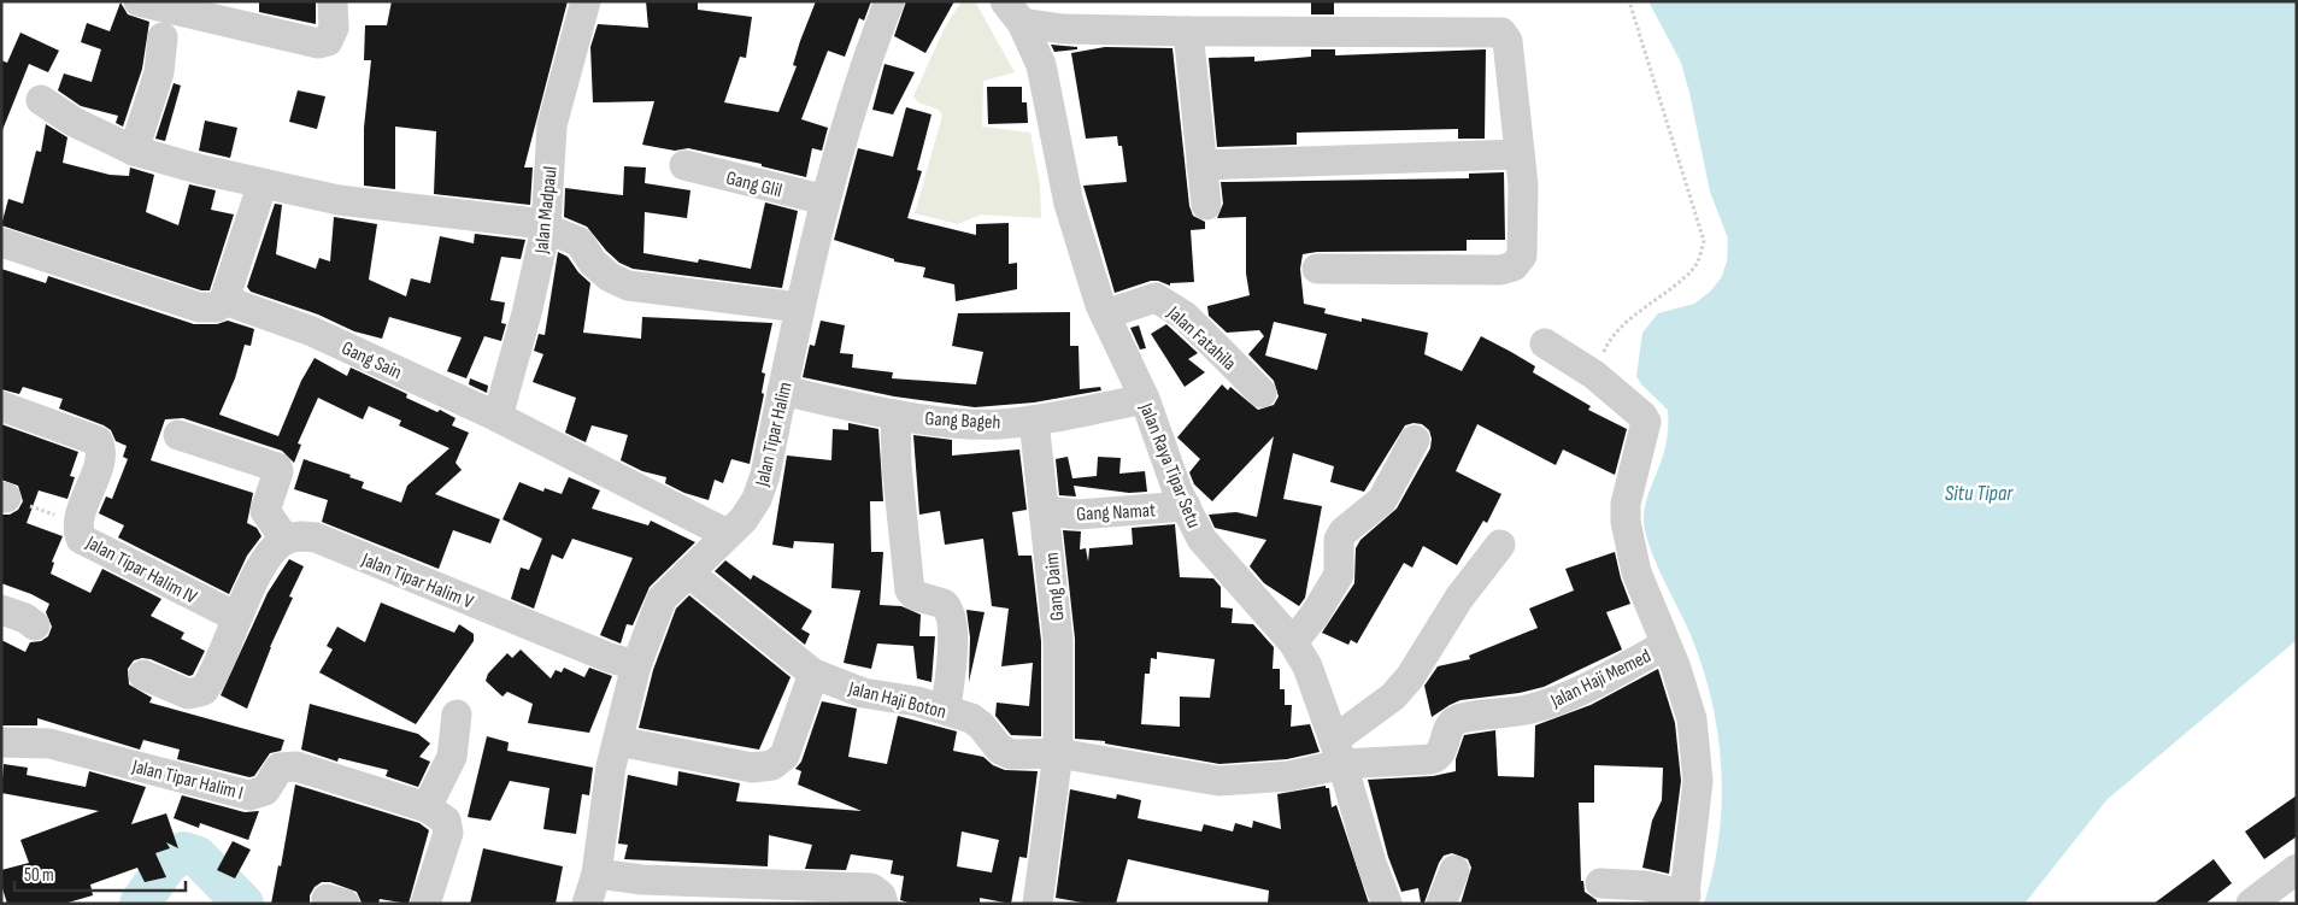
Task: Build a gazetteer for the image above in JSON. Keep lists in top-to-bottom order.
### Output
{
  "streets": {
    "street": [
      "Gang Glil",
      "Jalan Madpaul",
      "Jalan Fatahila",
      "Gang Sain",
      "Gang Bageh",
      "Jalan Tipar Halim",
      "Jalan Raya Tipar Setu",
      "Gang Namat",
      "Jalan Tipar Halim IV",
      "Jalan Tipar Halim V",
      "Gang Daim",
      "Jalan Haji Memed",
      "Jalan Haji Boton",
      "Jalan Tipar Halim I"
    ]
  },
  "crossings": [
    ["Gang Glil", "Jalan Tipar Halim"],
    ["Jalan Madpaul", "Gang Sain"],
    ["Jalan Fatahila", "Jalan Raya Tipar Setu"],
    ["Gang Sain", "Jalan Tipar Halim"],
    ["Gang Bageh", "Jalan Tipar Halim"],
    ["Gang Bageh", "Jalan Raya Tipar Setu"],
    ["Gang Bageh", "Gang Daim"],
    ["Jalan Tipar Halim", "Jalan Tipar Halim V"],
    ["Jalan Tipar Halim", "Jalan Haji Boton"],
    ["Jalan Raya Tipar Setu", "Gang Namat"],
    ["Jalan Raya Tipar Setu", "Jalan Haji Memed"],
    ["Jalan Raya Tipar Setu", "Jalan Haji Boton"],
    ["Gang Namat", "Gang Daim"],
    ["Gang Daim", "Jalan Haji Boton"],
    ["Jalan Haji Memed", "Jalan Haji Boton"]
  ],
  "water": ["Situ Tipar"],
  "scale_bar": "50 m"
}
